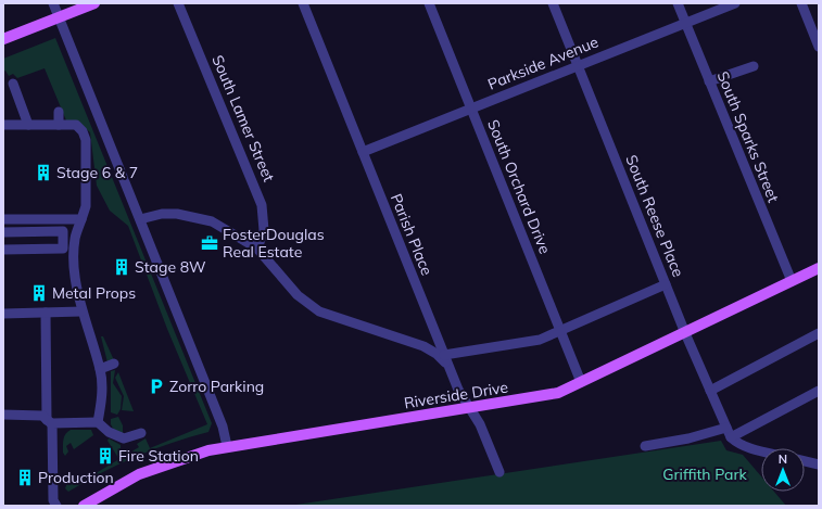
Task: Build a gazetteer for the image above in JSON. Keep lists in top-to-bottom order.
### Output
{
  "streets": {
    "main road": ["Riverside Drive"],
    "street": [
      "Parkside Avenue",
      "South Lamer Street",
      "South Sparks Street",
      "South Orchard Drive",
      "South Reese Place",
      "Parish Place"
    ]
  },
  "crossings": [
    ["Parkside Avenue", "South Sparks Street"],
    ["Parkside Avenue", "South Orchard Drive"],
    ["Parkside Avenue", "South Reese Place"],
    ["Parkside Avenue", "Parish Place"],
    ["South Sparks Street", "Riverside Drive"],
    ["South Orchard Drive", "Riverside Drive"],
    ["South Reese Place", "Riverside Drive"],
    ["Parish Place", "Riverside Drive"]
  ],
  "parks": ["Griffith Park"],
  "places": {
    "building": [
      "Stage 6 & 7",
      "Stage 8W",
      "Metal Props",
      "Fire Station",
      "Production"
    ],
    "office": ["FosterDouglas Real Estate"],
    "parking": ["Zorro Parking"]
  },
  "north": "top"
}
